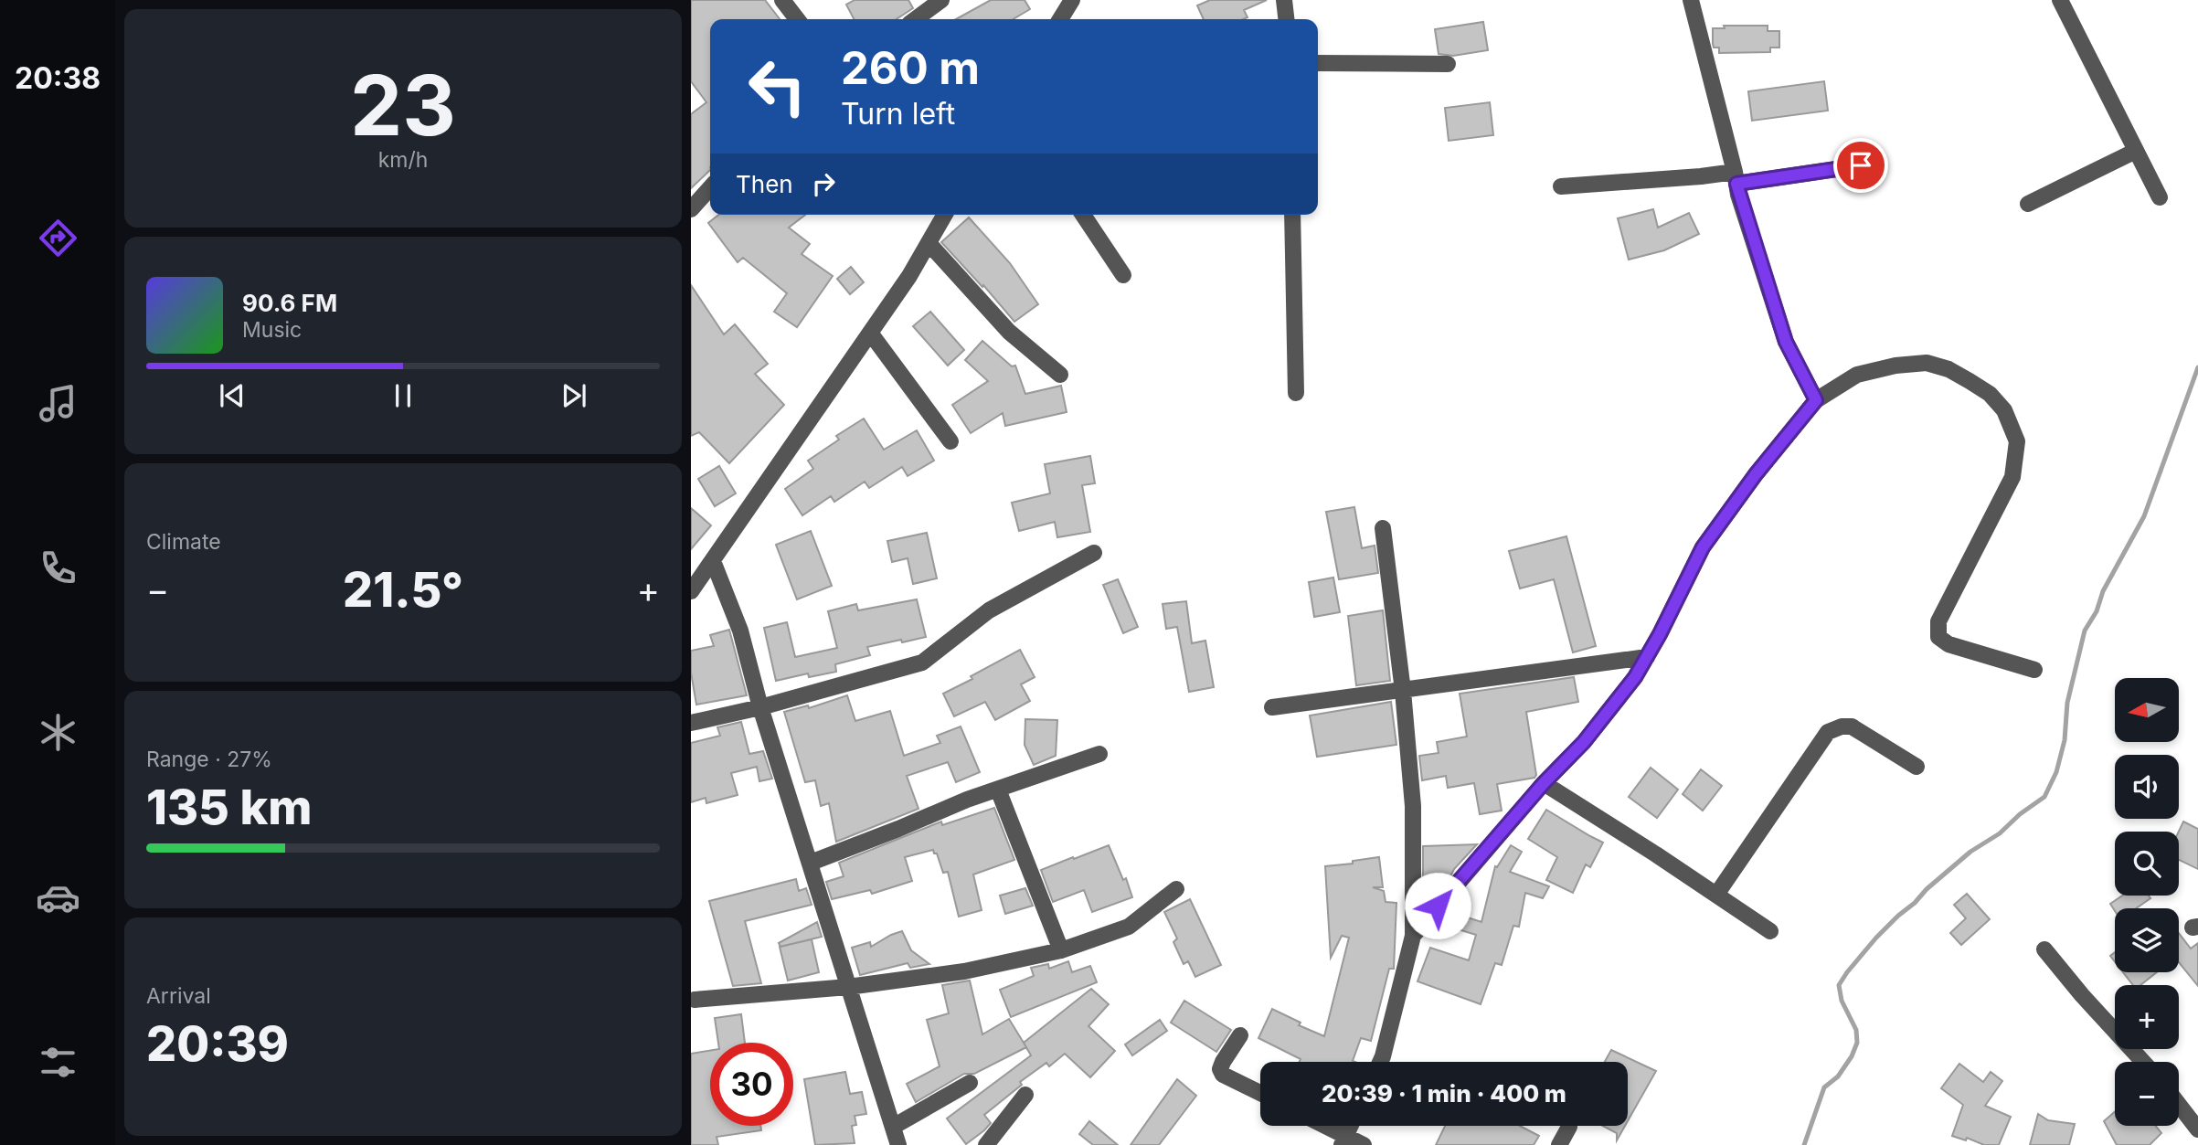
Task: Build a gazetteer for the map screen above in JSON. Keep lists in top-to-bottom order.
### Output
{
  "north": "left",
  "page": {
    "tabs": "20:38",
    "tile": [
      ["23", "km/h"],
      "Climate",
      ["Range · 27%", "135 km"],
      ["Arrival", "20:39"]
    ],
    "turn": ["260 m", "Turn left"],
    "then": "Then",
    "song": ["90.6 FM", "Music"],
    "heat": ["−", "21.5°", "+"],
    "map_buttons": ["+", "−"],
    "limit": "30",
    "trip": "20:39 · 1 min · 400 m"
  }
}
